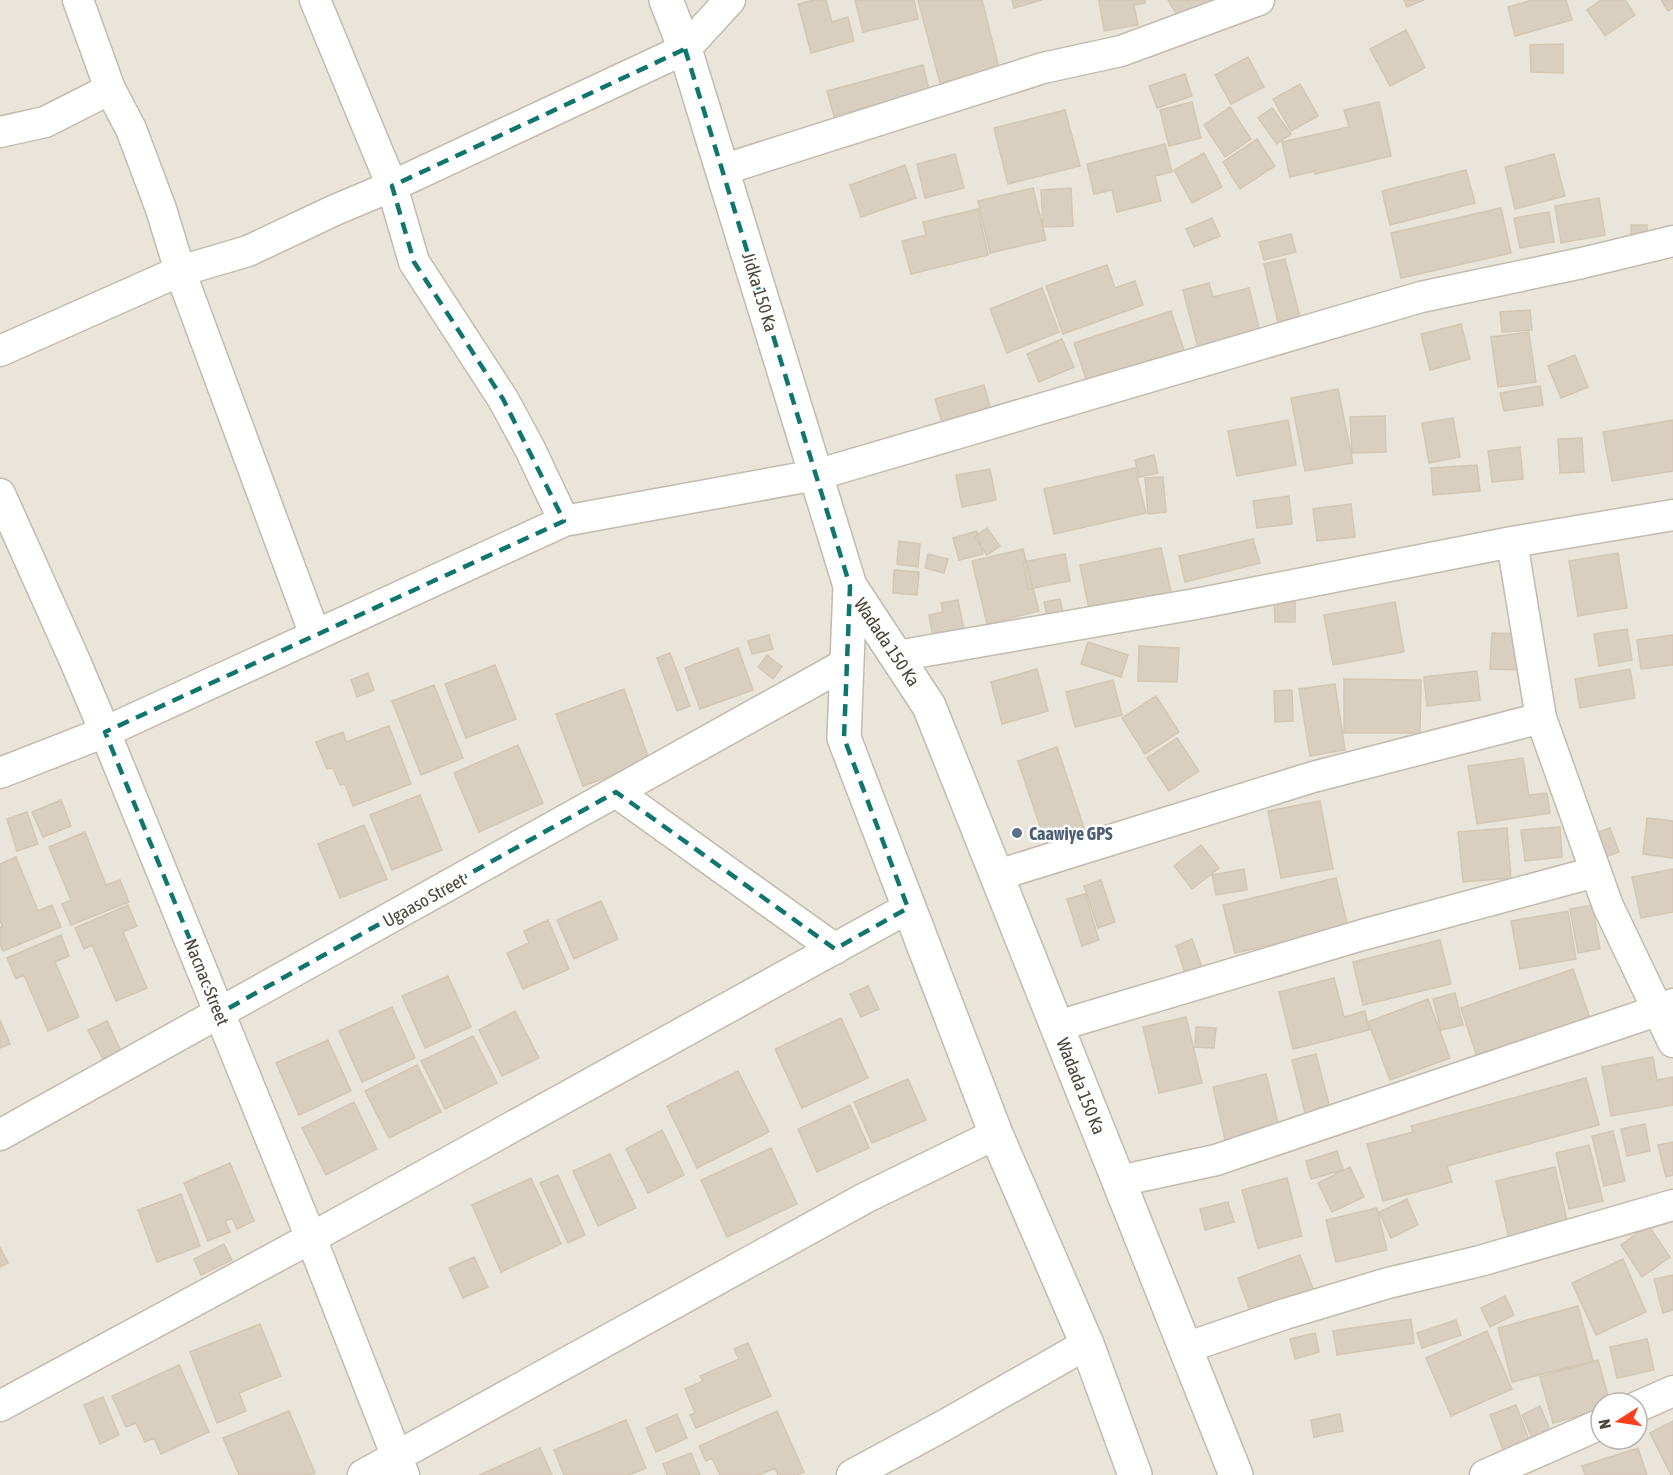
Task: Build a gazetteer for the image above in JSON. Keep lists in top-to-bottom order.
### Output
{
  "streets": {
    "street": [
      "Jidka 150 Ka",
      "Wadada 150 Ka",
      "Ugaaso Street",
      "Nacnac Street"
    ]
  },
  "crossings": [
    ["Jidka 150 Ka", "Wadada 150 Ka"],
    ["Wadada 150 Ka", "Ugaaso Street"],
    ["Ugaaso Street", "Nacnac Street"]
  ],
  "places": ["Caawiye GPS"],
  "north": "left"
}
